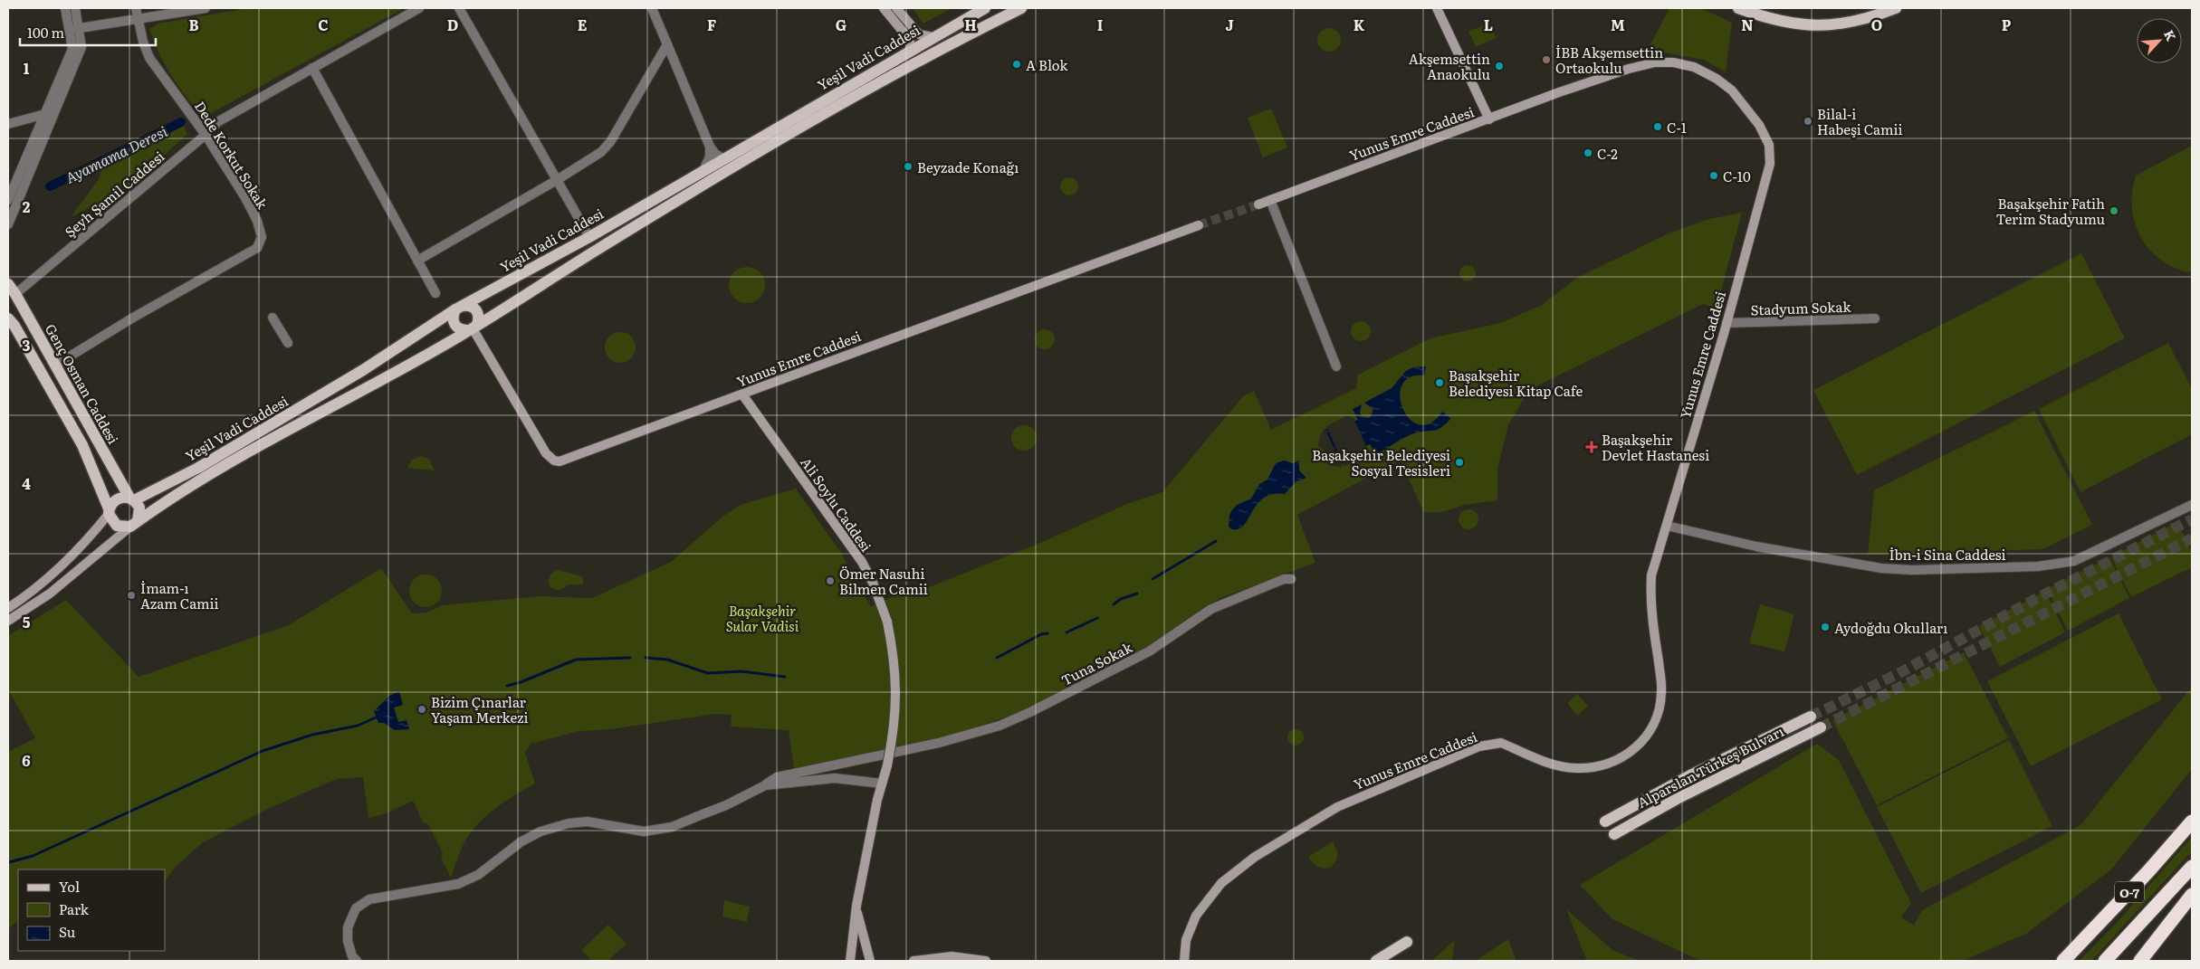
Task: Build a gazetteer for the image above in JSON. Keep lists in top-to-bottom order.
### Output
{
  "streets": {
    "highway": ["O-7"],
    "main road": ["Yeşil Vadi Caddesi", "Genç Osman Caddesi", "Alparslan Türkeş Bulvarı"],
    "street": [
      "Yunus Emre Caddesi",
      "Dede Korkut Sokak",
      "Şeyh Şamil Caddesi",
      "Stadyum Sokak",
      "Ali Soylu Caddesi",
      "İbn-i Sina Caddesi",
      "Tuna Sokak"
    ]
  },
  "crossings": [
    ["Yeşil Vadi Caddesi", "Yunus Emre Caddesi"],
    ["Yeşil Vadi Caddesi", "Genç Osman Caddesi"],
    ["Yunus Emre Caddesi", "Stadyum Sokak"],
    ["Yunus Emre Caddesi", "Ali Soylu Caddesi"],
    ["Yunus Emre Caddesi", "İbn-i Sina Caddesi"],
    ["Dede Korkut Sokak", "Şeyh Şamil Caddesi"],
    ["Dede Korkut Sokak", "Genç Osman Caddesi"],
    ["Şeyh Şamil Caddesi", "Genç Osman Caddesi"]
  ],
  "water": ["Ayamama Deresi"],
  "parks": ["Başakşehir Sular Vadisi"],
  "places": {
    "other": [
      "İBB Akşemsettin Ortaokulu",
      "A Blok",
      "Akşemsettin Anaokulu",
      "Bilal-i Habeşi Camii",
      "C-1",
      "C-2",
      "Beyzade Konağı",
      "C-10",
      "Başakşehir Fatih Terim Stadyumu",
      "Başakşehir Belediyesi Kitap Cafe",
      "Başakşehir Belediyesi Sosyal Tesisleri",
      "Ömer Nasuhi Bilmen Camii",
      "İmam-ı Azam Camii",
      "Aydoğdu Okulları",
      "Bizim Çınarlar Yaşam Merkezi"
    ],
    "health": ["Başakşehir Devlet Hastanesi"]
  },
  "legend": ["Yol", "Park", "Su"],
  "scale_bar": "100 m",
  "north": "top right",
  "grid": {
    "columns": [
      "B",
      "C",
      "D",
      "E",
      "F",
      "G",
      "H",
      "I",
      "J",
      "K",
      "L",
      "M",
      "N",
      "O",
      "P"
    ],
    "rows": [
      "1",
      "2",
      "3",
      "4",
      "5",
      "6"
    ]
  }
}
